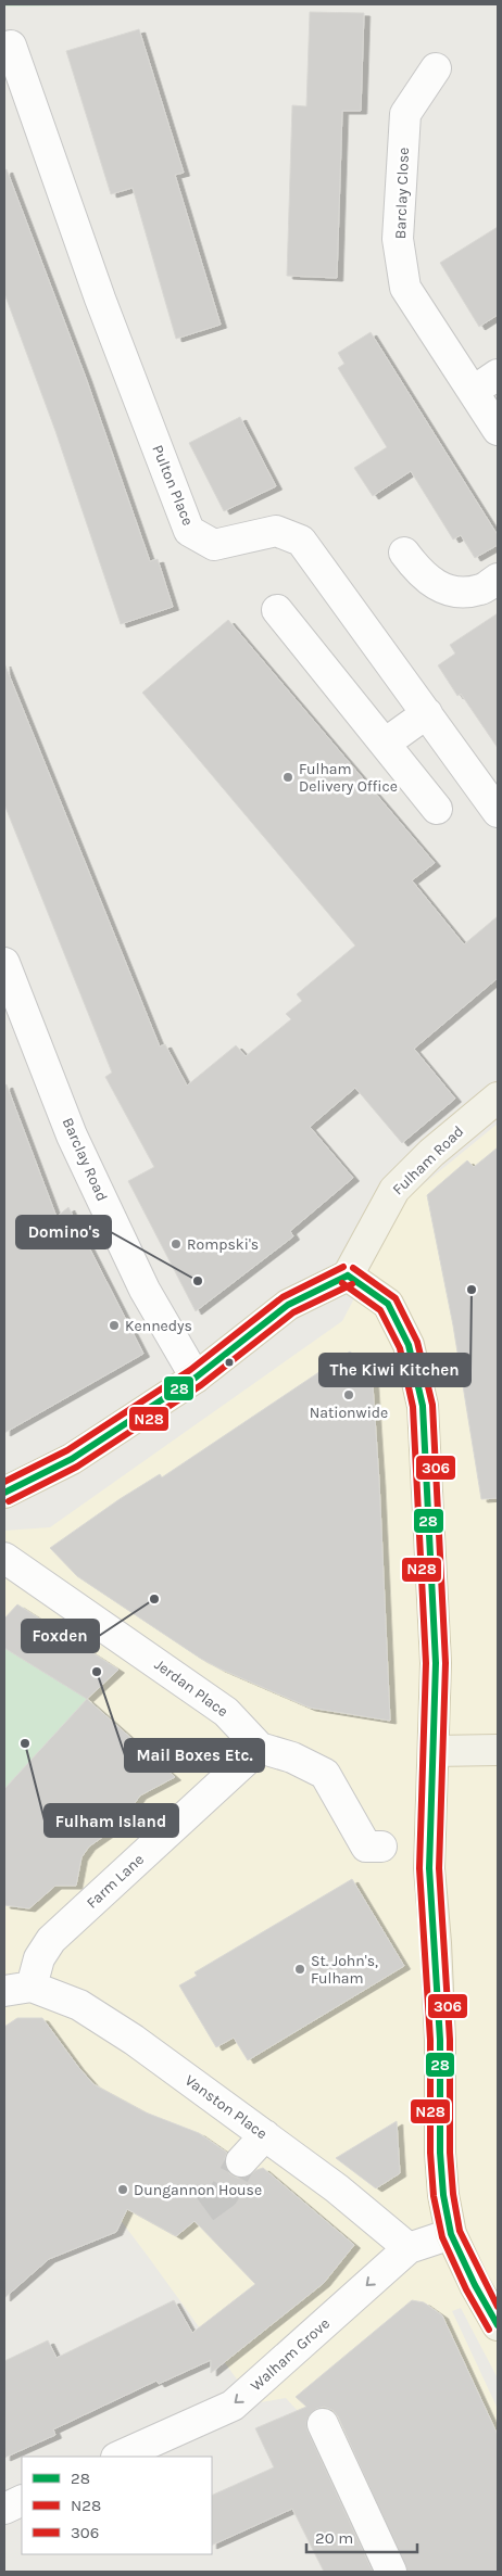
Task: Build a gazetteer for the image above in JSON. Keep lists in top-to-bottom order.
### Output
{
  "streets": {
    "main road": ["Fulham Road"],
    "street": [
      "Barclay Close",
      "Pulton Place",
      "Barclay Road",
      "Jerdan Place",
      "Farm Lane",
      "Vanston Place",
      "Walham Grove"
    ]
  },
  "crossings": [
    ["Jerdan Place", "Farm Lane"],
    ["Farm Lane", "Vanston Place"],
    ["Vanston Place", "Walham Grove"]
  ],
  "one_way": ["Walham Grove"],
  "places": [
    "Fulham Delivery Office",
    "Rompski's",
    "Domino's",
    "The Kiwi Kitchen",
    "Kennedys",
    "Nationwide",
    "Foxden",
    "Mail Boxes Etc.",
    "Fulham Island",
    "St. John's, Fulham",
    "Dungannon House"
  ],
  "lines": ["transit line 306", "transit line 28", "transit line N28"],
  "legend": ["28", "N28", "306"],
  "scale_bar": "20 m"
}
